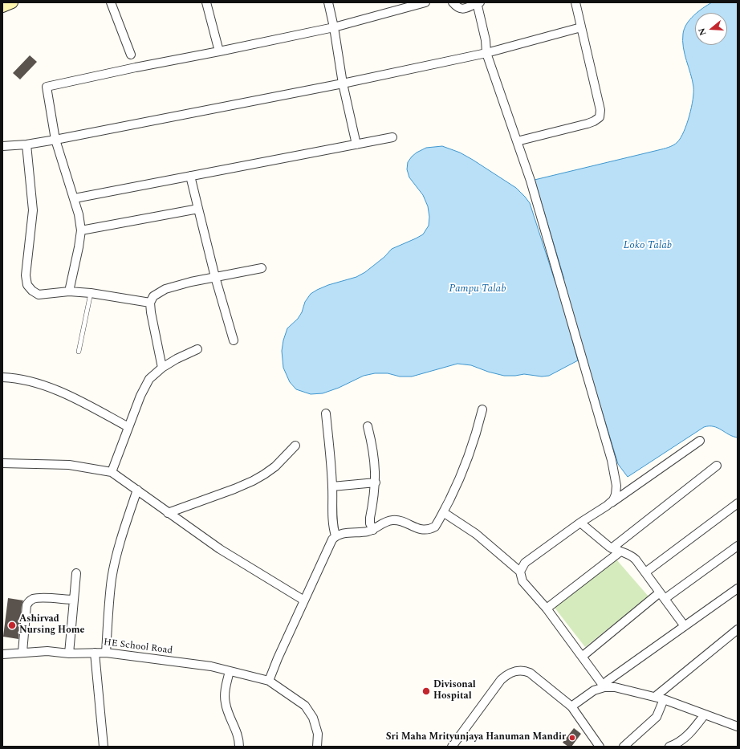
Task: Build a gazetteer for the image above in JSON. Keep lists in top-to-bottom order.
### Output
{
  "streets": {
    "street": ["HE School Road"]
  },
  "water": ["Loko Talab", "Pampu Talab"],
  "places": ["Ashirvad Nursing Home", "Divisonal Hospital", "Sri Maha Mrityunjaya Hanuman Mandir"],
  "north": "left"
}
